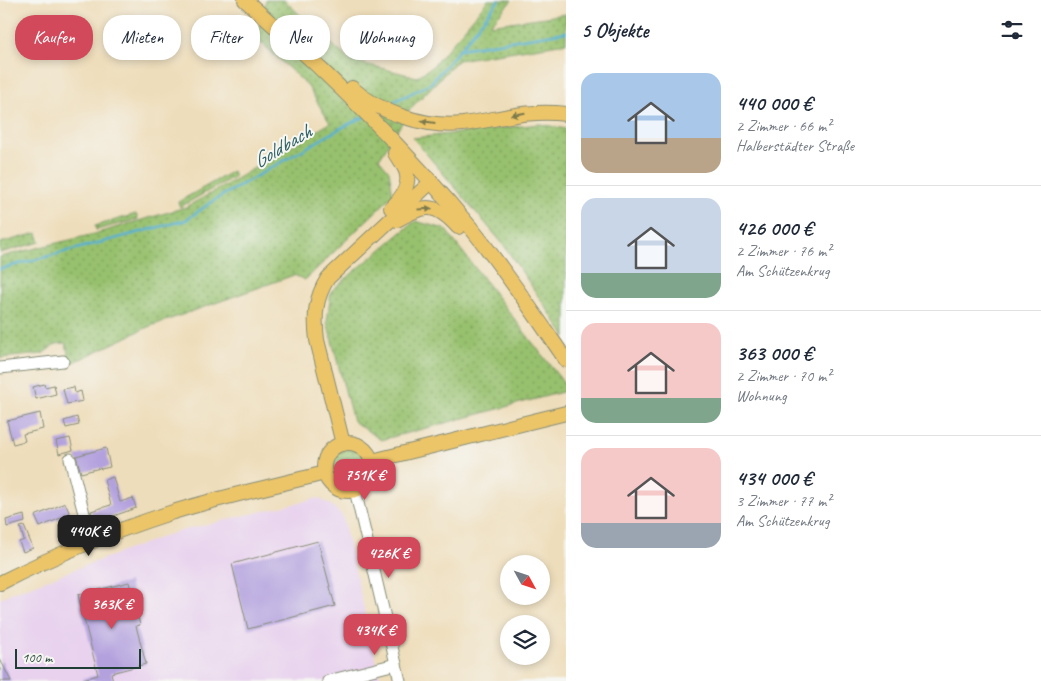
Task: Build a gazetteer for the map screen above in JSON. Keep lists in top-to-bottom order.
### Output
{
  "water": ["Goldbach"],
  "scale_bar": "100 m",
  "north": "bottom right",
  "page": {
    "heading": "5 Objekte",
    "chip": [
      "Kaufen",
      "Mieten",
      "Filter",
      "Neu",
      "Wohnung"
    ],
    "list": [
      {
        "name": "440 000 €",
        "note": "2 Zimmer · 66 m² · Halberstädter Straße"
      },
      {
        "name": "426 000 €",
        "note": "2 Zimmer · 76 m² · Am Schützenkrug"
      },
      {
        "name": "363 000 €",
        "note": "2 Zimmer · 70 m² · Wohnung"
      },
      {
        "name": "434 000 €",
        "note": "3 Zimmer · 77 m² · Am Schützenkrug"
      }
    ],
    "price": [
      "751K €",
      "440K €",
      "426K €",
      "363K €",
      "434K €"
    ],
    "scale": "100 m"
  }
}
